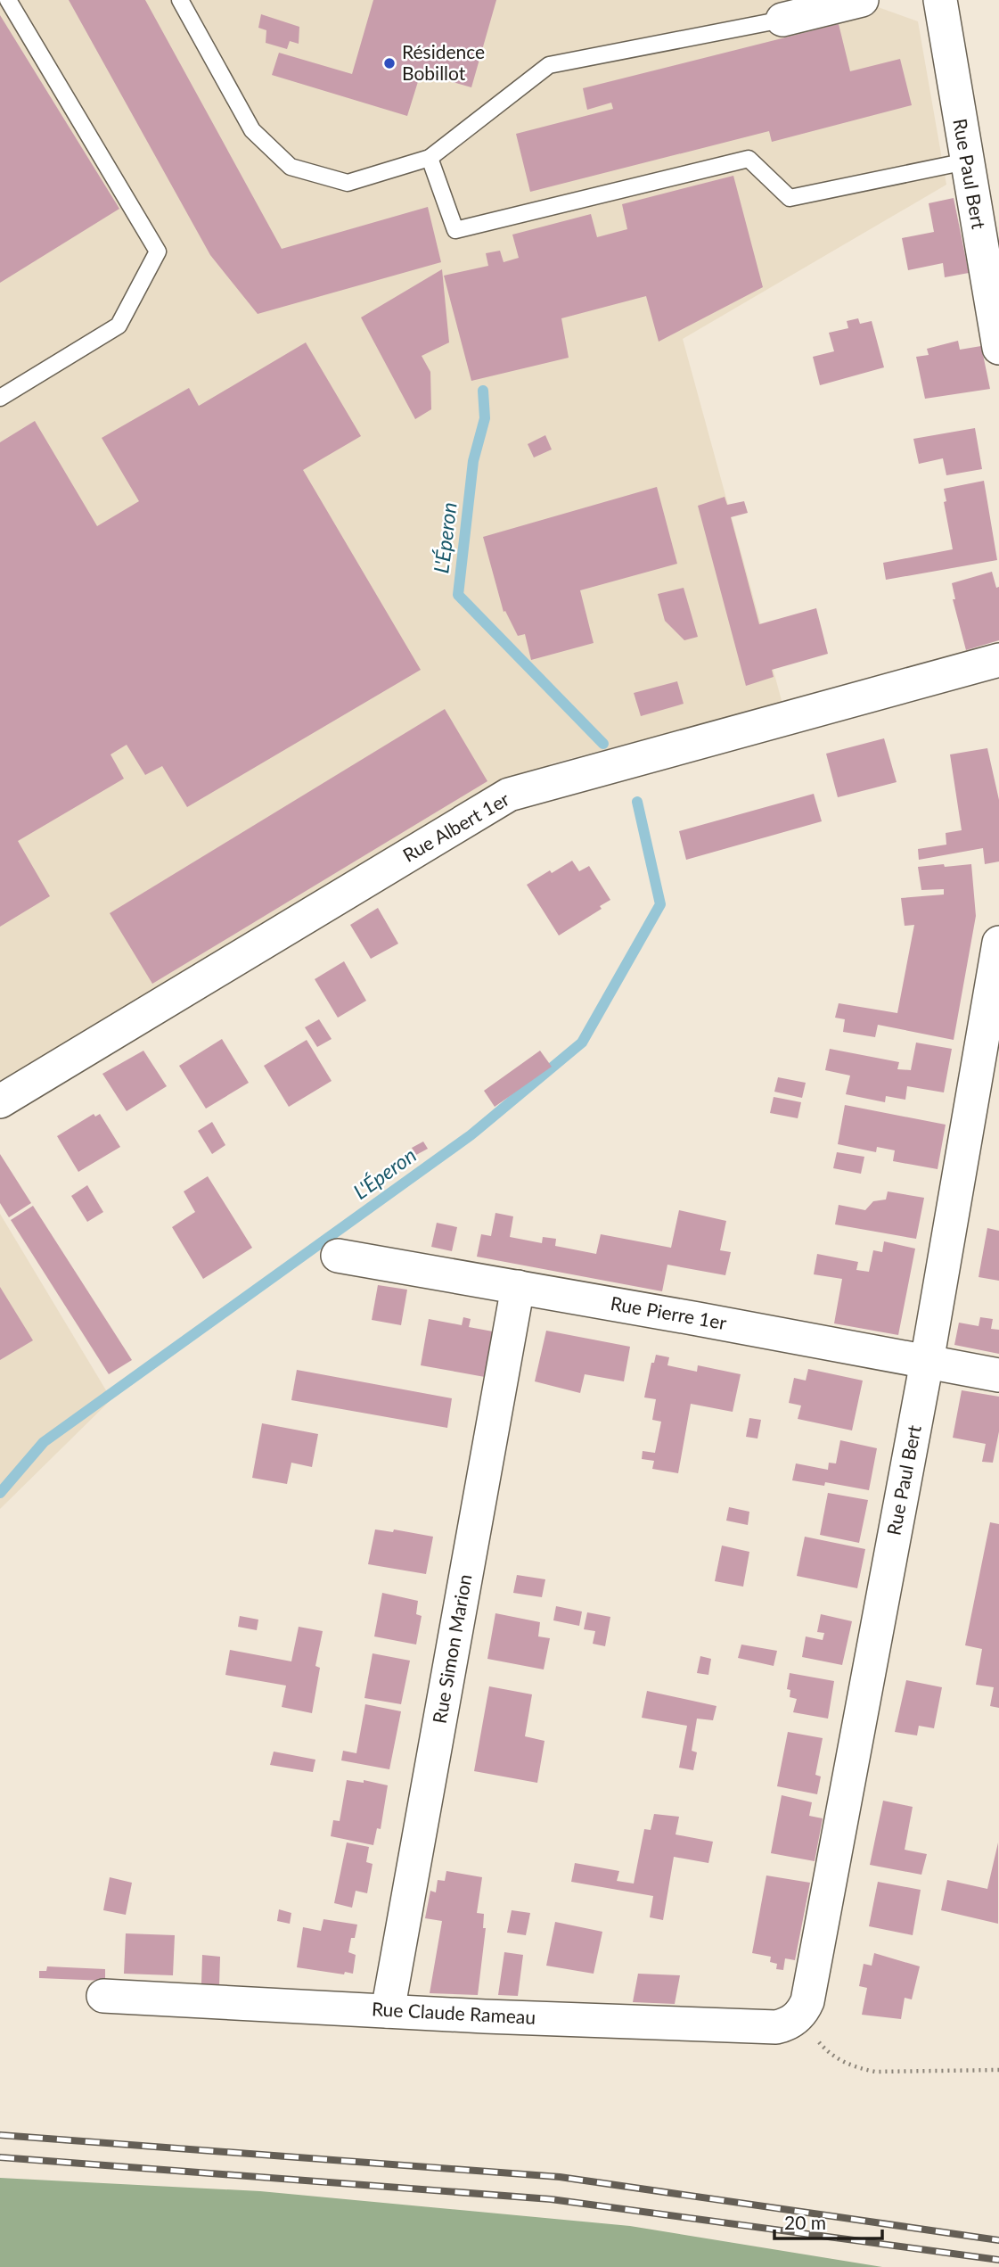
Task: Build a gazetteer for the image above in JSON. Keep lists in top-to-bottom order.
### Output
{
  "streets": {
    "street": [
      "Rue Paul Bert",
      "Rue Albert 1er",
      "Rue Pierre 1er",
      "Rue Simon Marion",
      "Rue Claude Rameau"
    ]
  },
  "crossings": [
    ["Rue Paul Bert", "Rue Pierre 1er"],
    ["Rue Paul Bert", "Rue Claude Rameau"],
    ["Rue Pierre 1er", "Rue Simon Marion"],
    ["Rue Simon Marion", "Rue Claude Rameau"]
  ],
  "water": ["L'Éperon"],
  "places": ["Résidence Bobillot"],
  "scale_bar": "20 m"
}
